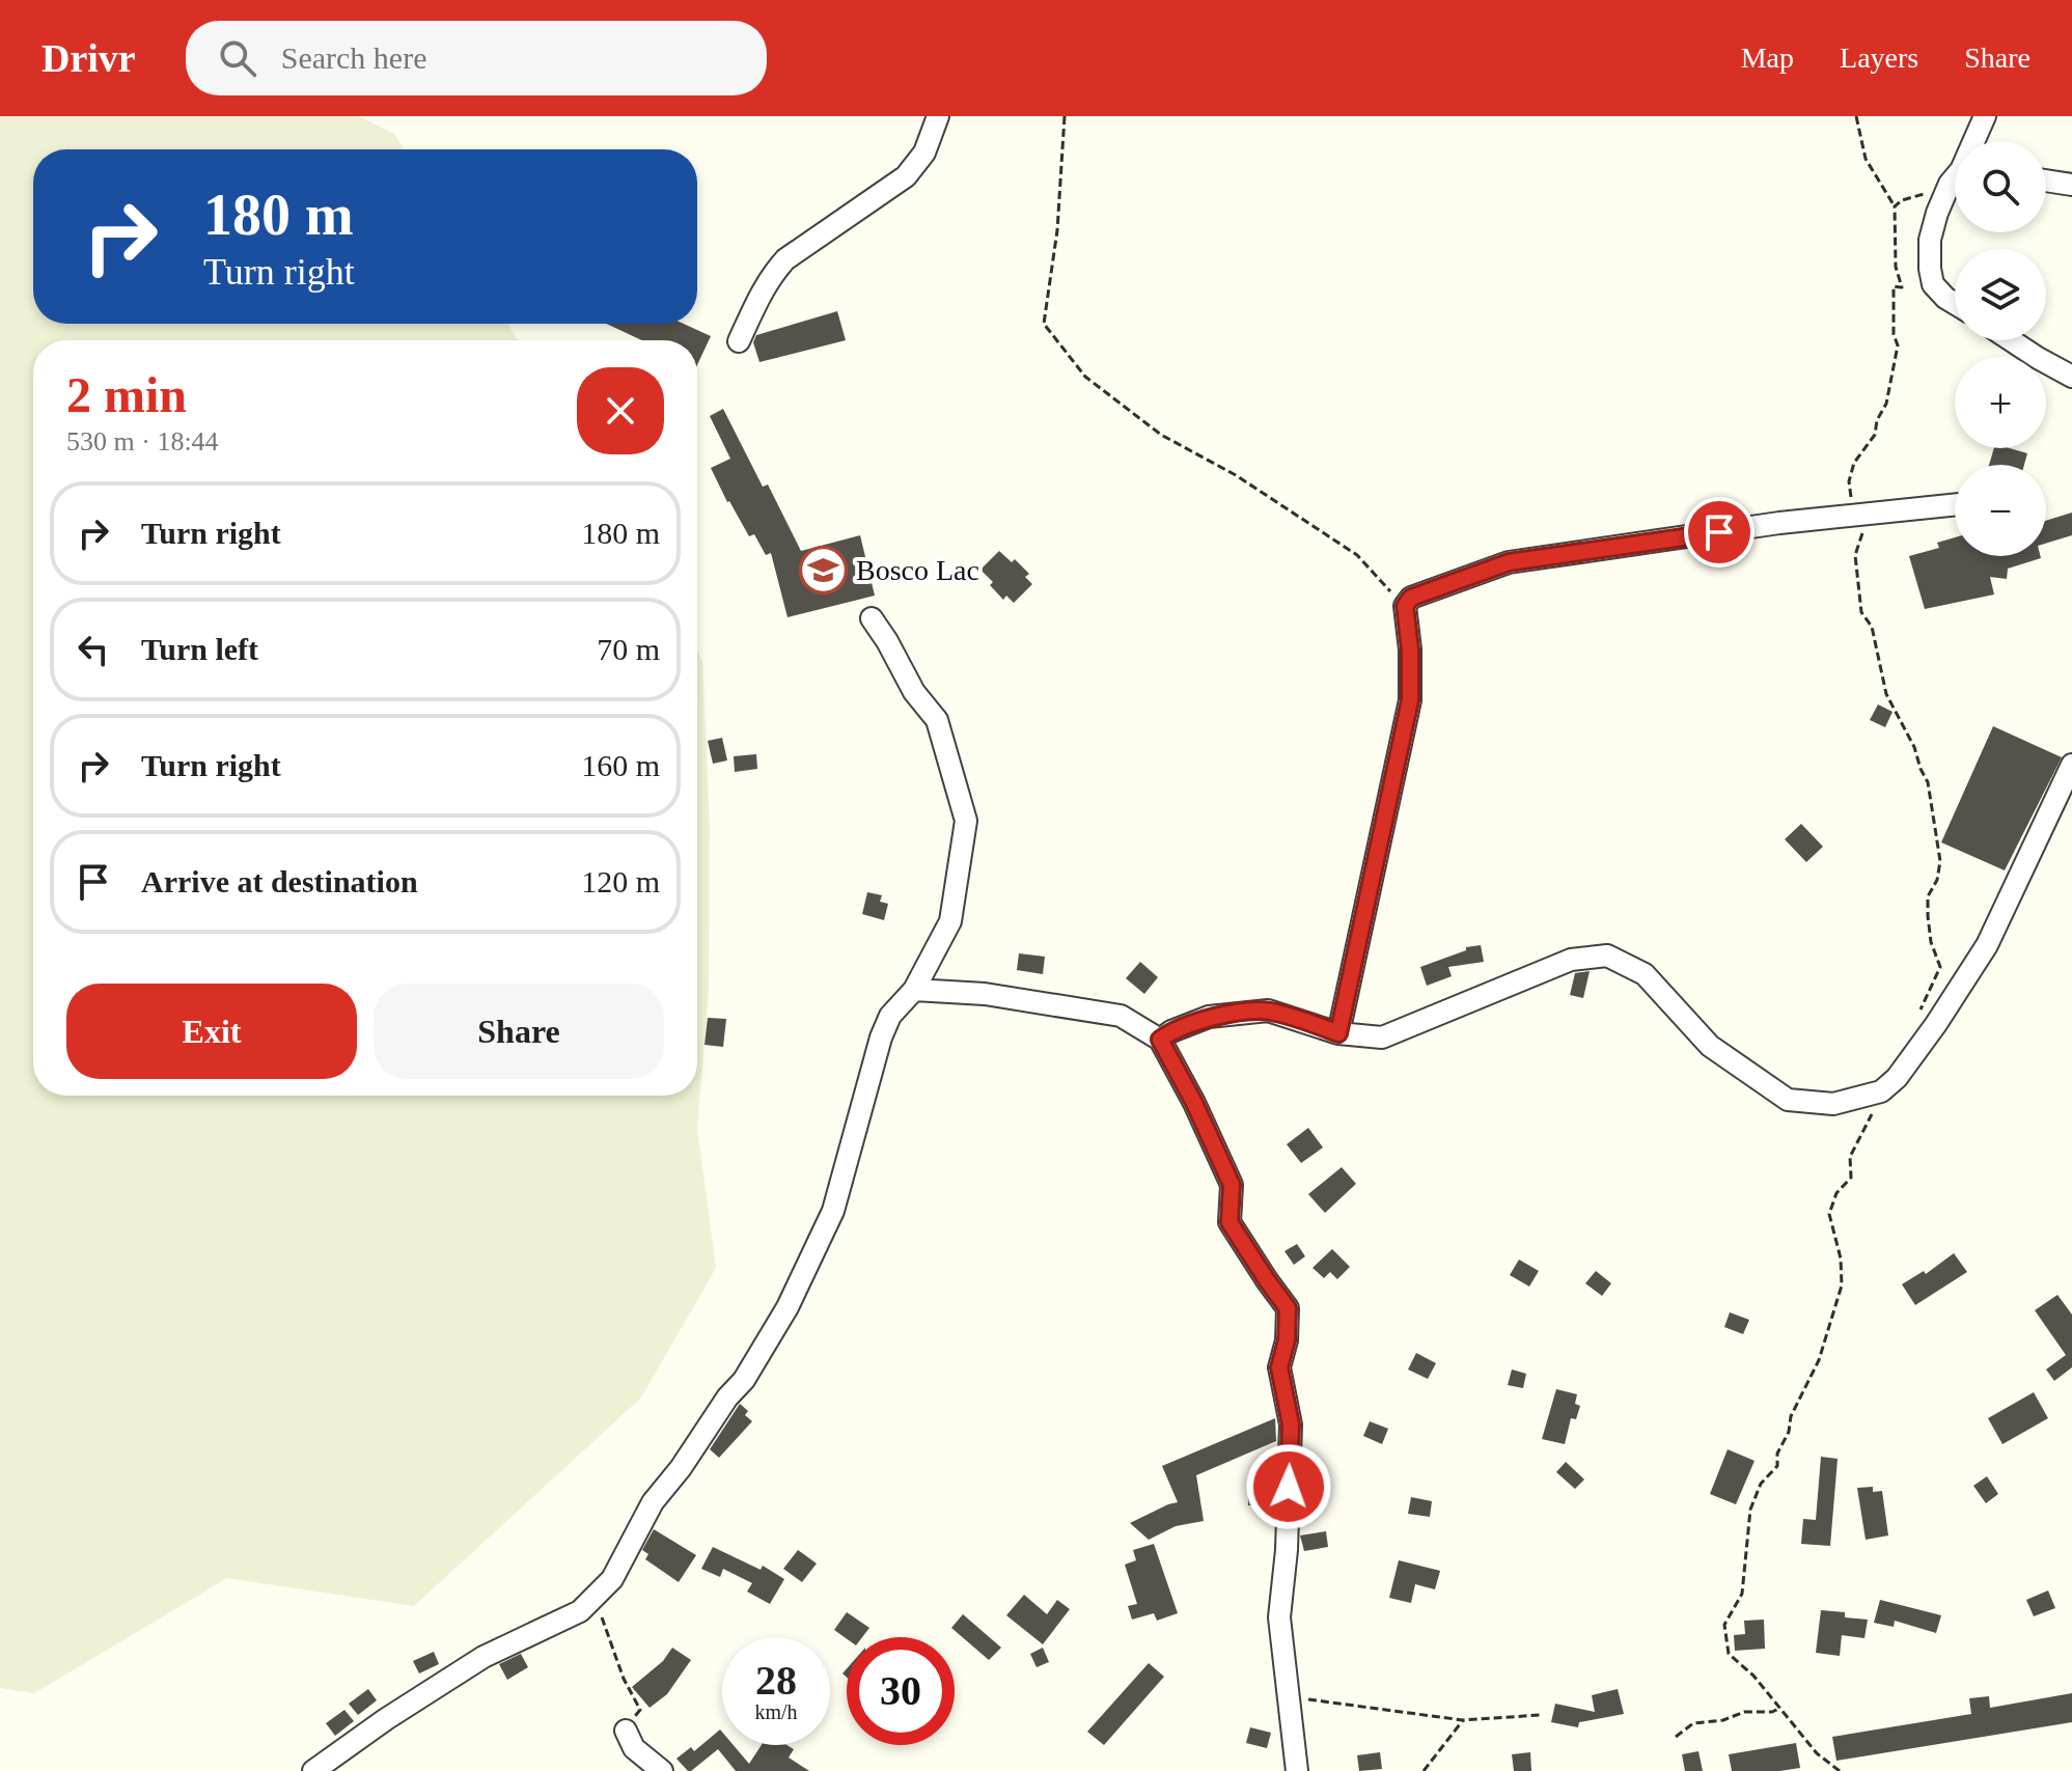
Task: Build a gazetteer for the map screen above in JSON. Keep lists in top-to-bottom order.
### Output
{
  "places": {
    "school or university": ["Bosco Lac"]
  },
  "page": {
    "header": "Drivr",
    "search": "Search here",
    "nav": ["Map", "Layers", "Share"],
    "map_buttons": ["+", "−"],
    "turn": ["180 m", "Turn right"],
    "heading": ["2 min", "530 m · 18:44"],
    "list": [
      {
        "name": "Turn right",
        "value": "180 m"
      },
      {
        "name": "Turn left",
        "value": "70 m"
      },
      {
        "name": "Turn right",
        "value": "160 m"
      },
      {
        "name": "Arrive at destination",
        "value": "120 m"
      }
    ],
    "buttons": ["Exit", "Share"],
    "speed": "28 km/h",
    "limit": "30"
  }
}
